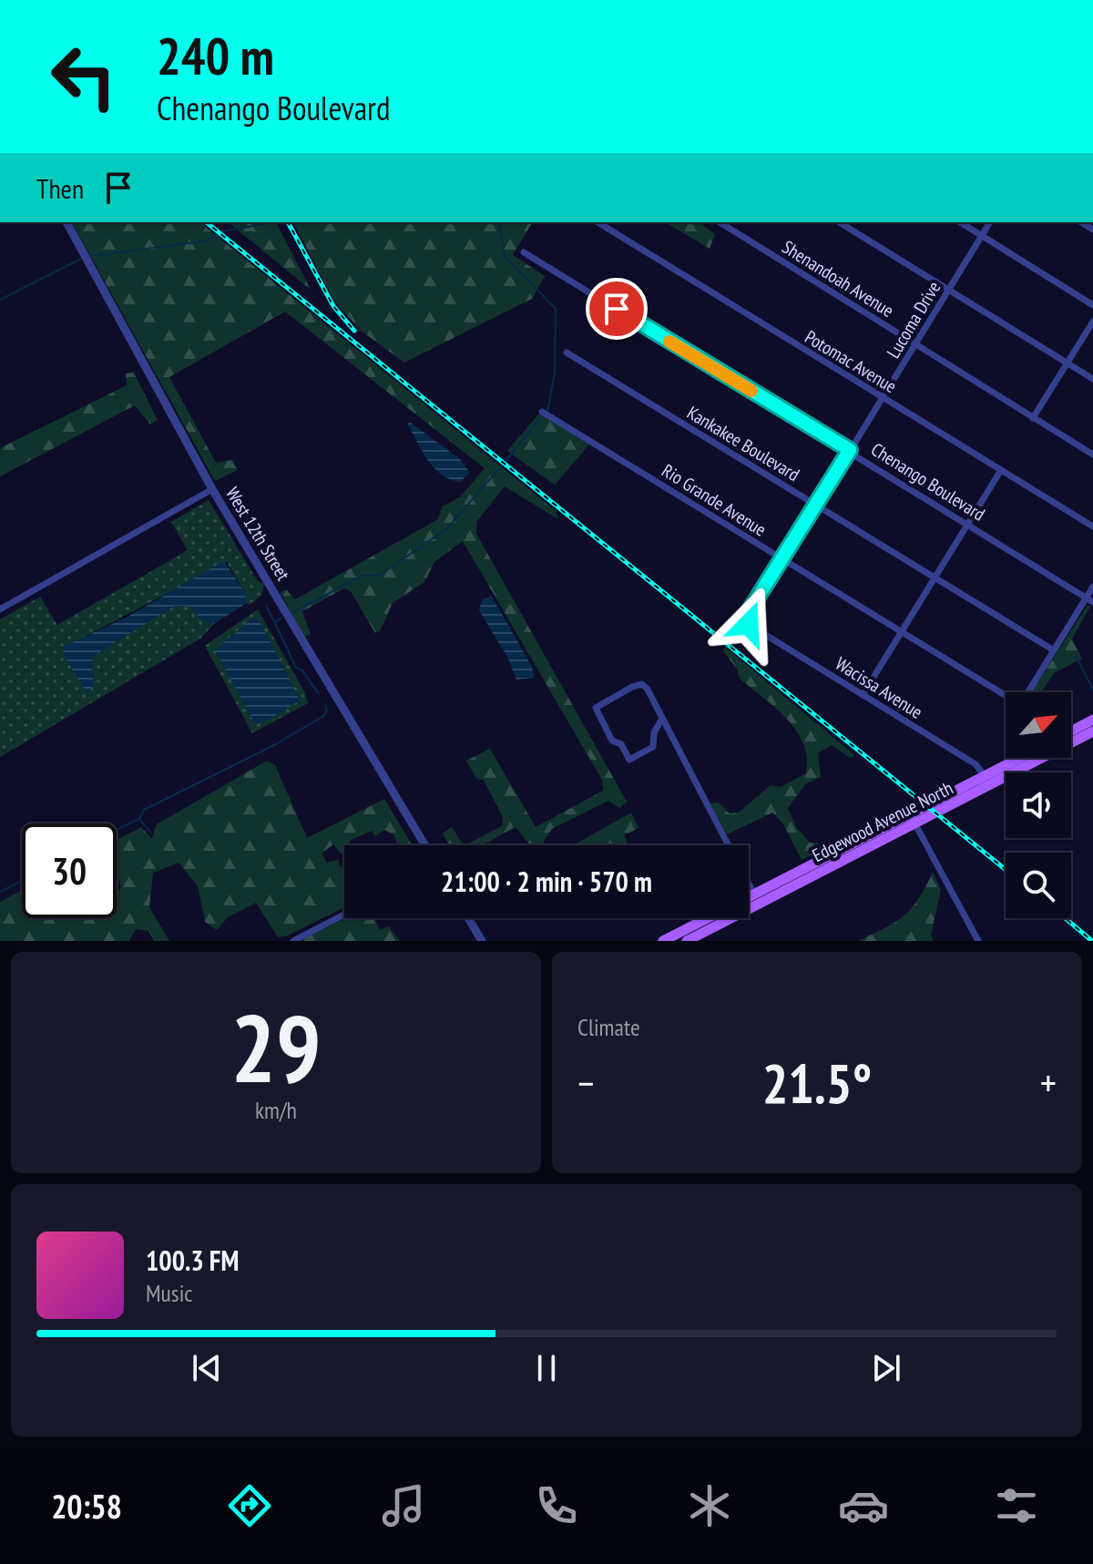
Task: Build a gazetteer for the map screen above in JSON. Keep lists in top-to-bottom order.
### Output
{
  "streets": {
    "main road": ["Edgewood Avenue North"],
    "street": [
      "Shenandoah Avenue",
      "Lucoma Drive",
      "Potomac Avenue",
      "Kankakee Boulevard",
      "Chenango Boulevard",
      "Rio Grande Avenue",
      "West 12th Street",
      "Wacissa Avenue"
    ]
  },
  "crossings": [
    ["Shenandoah Avenue", "Lucoma Drive"],
    ["Lucoma Drive", "Potomac Avenue"],
    ["Lucoma Drive", "Kankakee Boulevard"],
    ["Lucoma Drive", "Chenango Boulevard"],
    ["Lucoma Drive", "Rio Grande Avenue"],
    ["Lucoma Drive", "Wacissa Avenue"],
    ["Wacissa Avenue", "Edgewood Avenue North"]
  ],
  "north": "top right",
  "page": {
    "turn": ["240 m", "Chenango Boulevard"],
    "then": "Then",
    "limit": "30",
    "trip": "21:00 · 2 min · 570 m",
    "tile": [
      ["29", "km/h"],
      "Climate"
    ],
    "heat": ["−", "21.5°", "+"],
    "song": ["100.3 FM", "Music"],
    "tabs": "20:58"
  }
}
